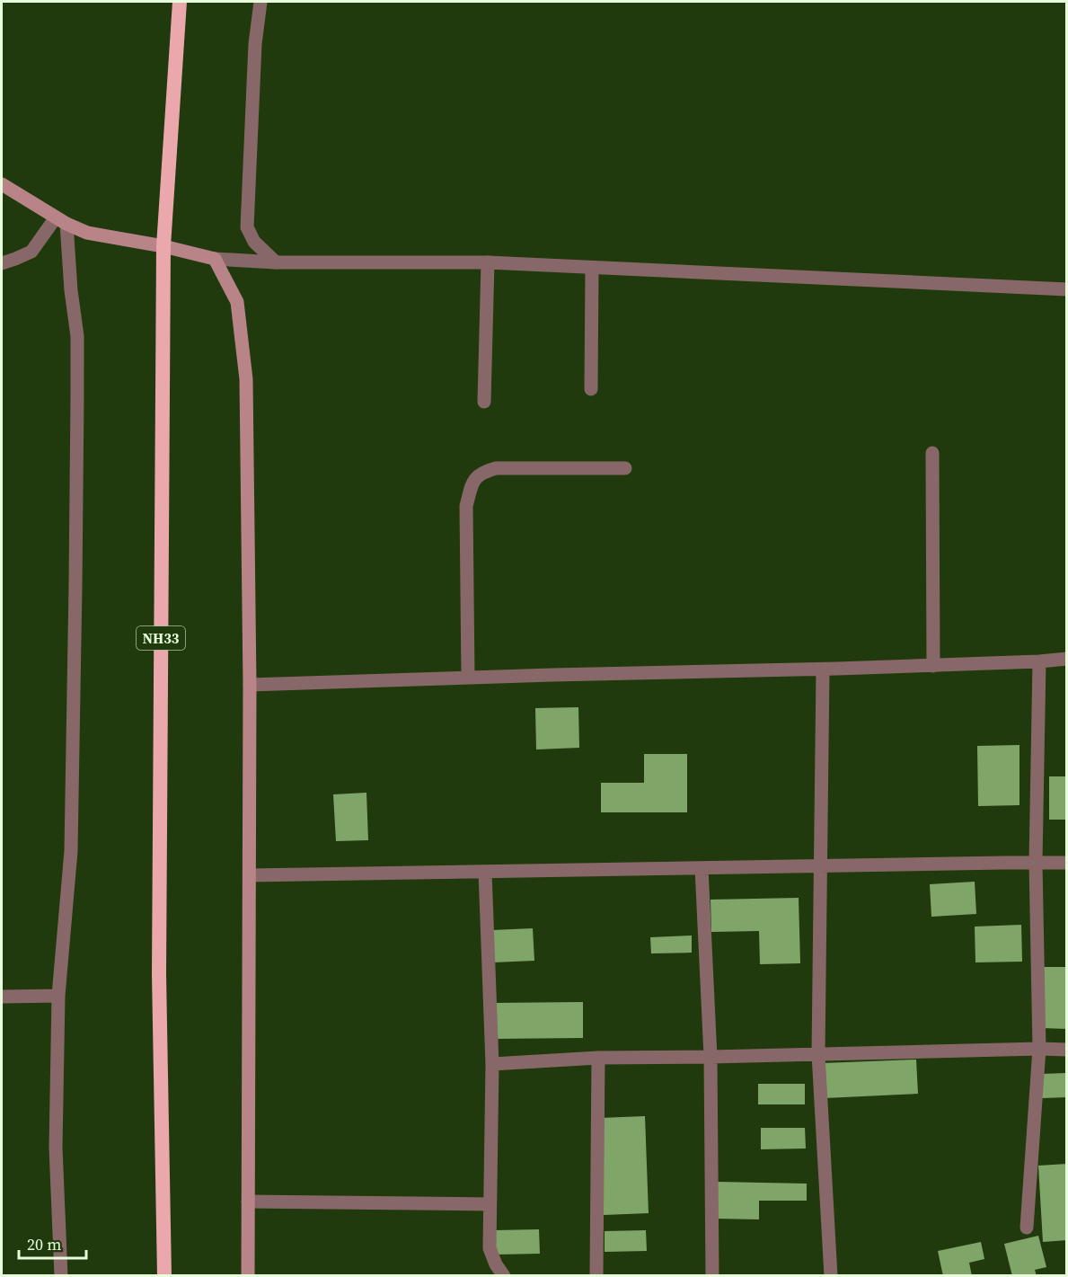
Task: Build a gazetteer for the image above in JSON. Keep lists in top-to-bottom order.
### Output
{
  "streets": {
    "highway": ["NH33"]
  },
  "scale_bar": "20 m"
}
